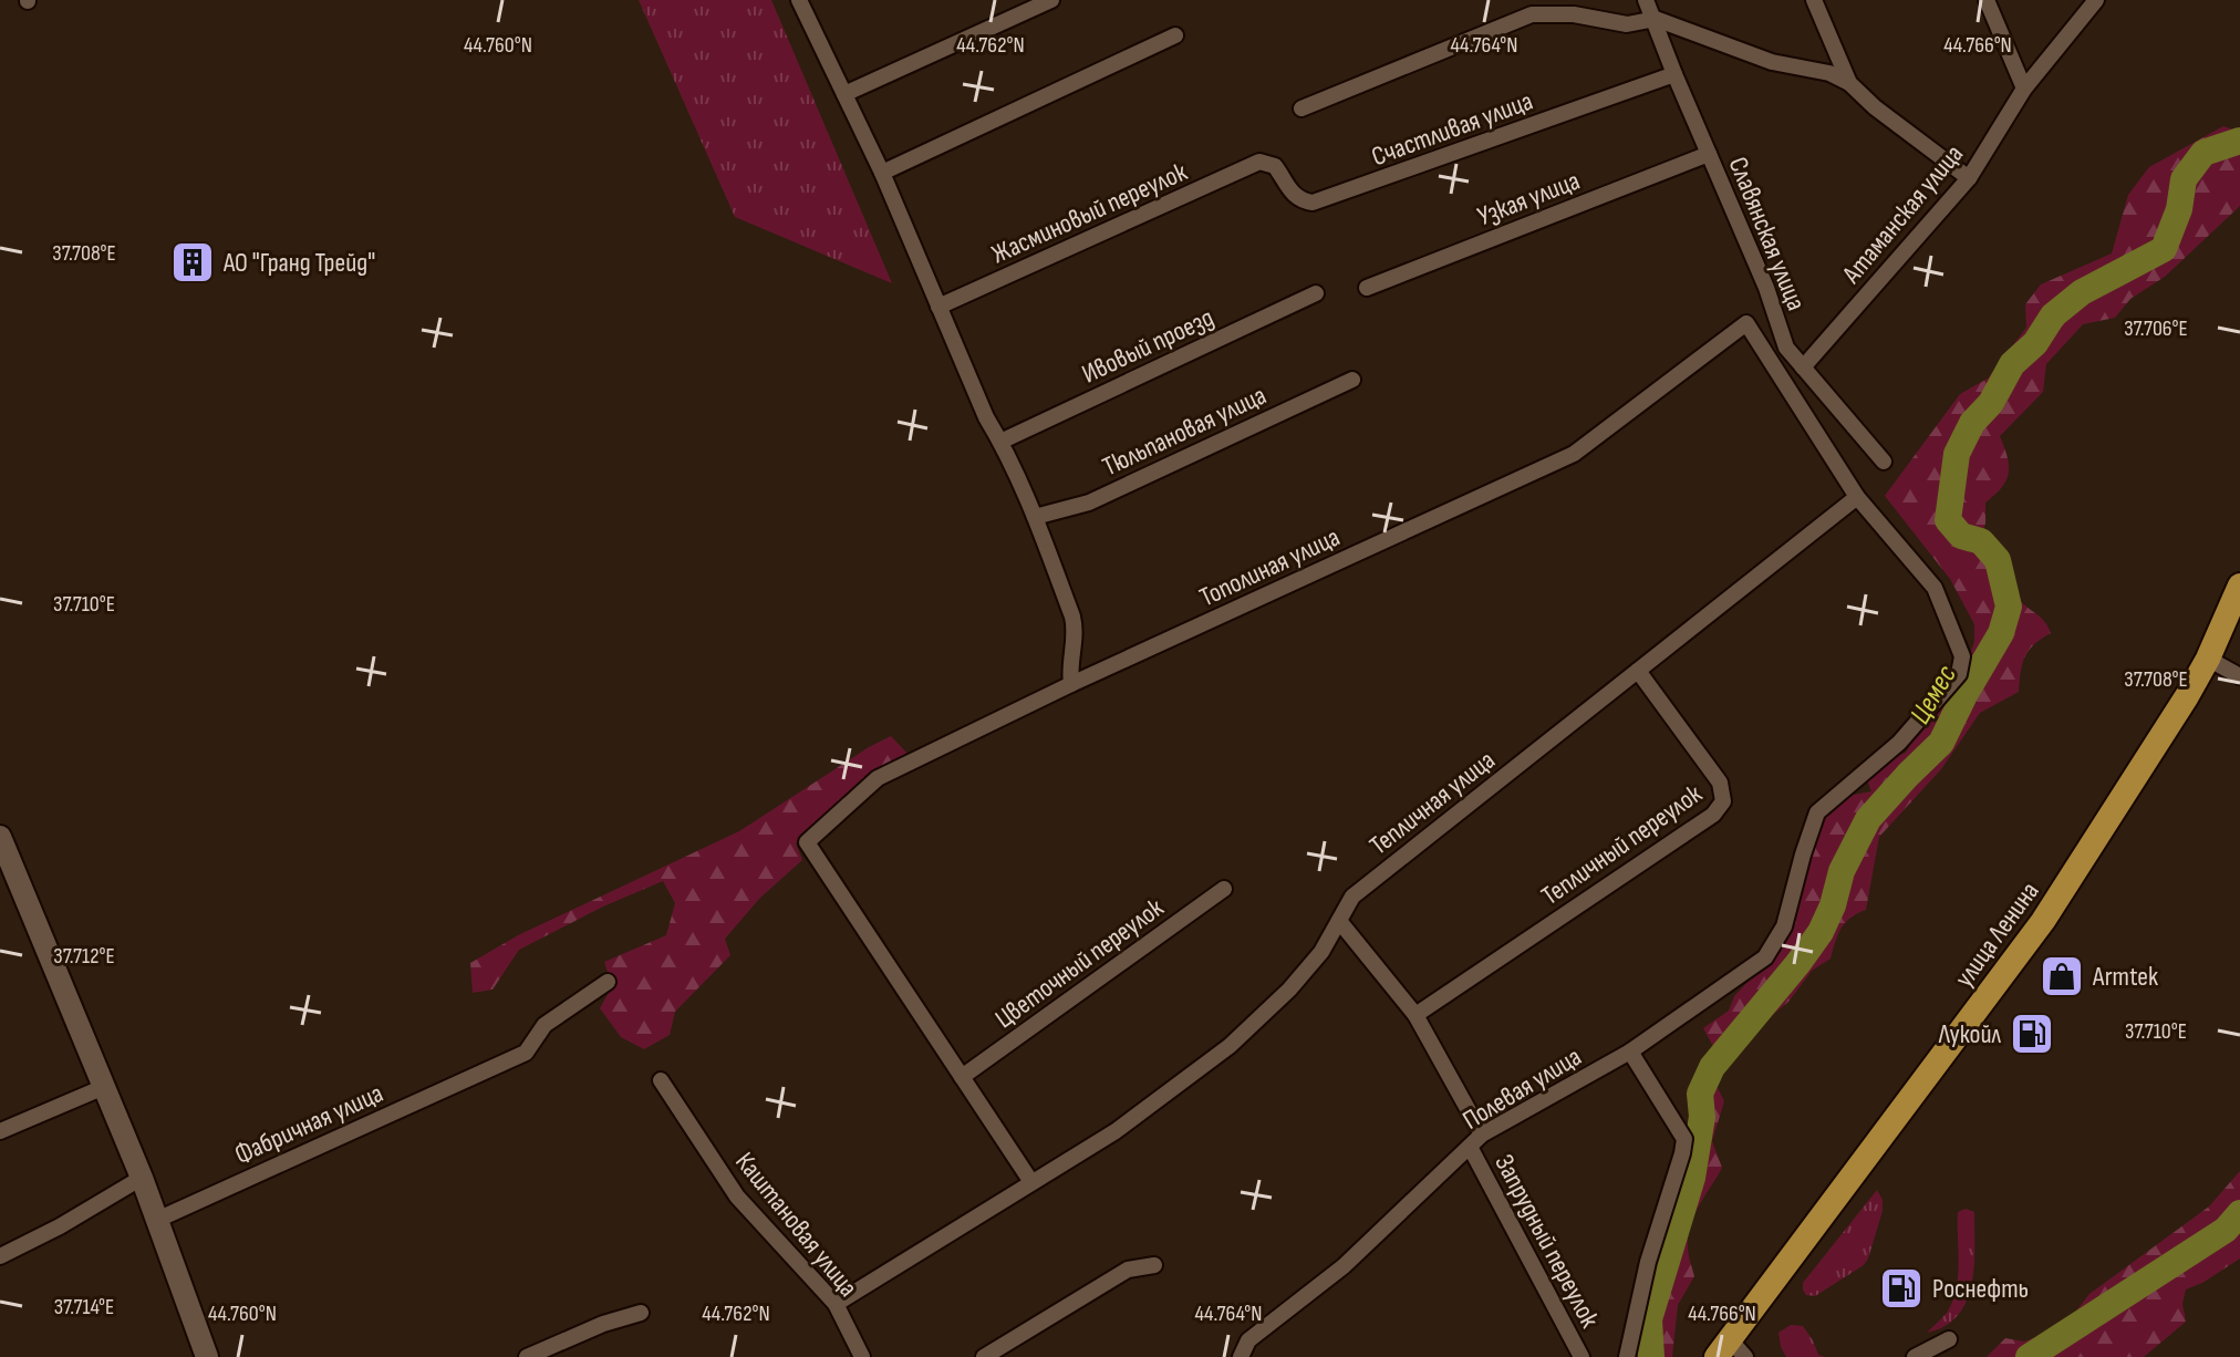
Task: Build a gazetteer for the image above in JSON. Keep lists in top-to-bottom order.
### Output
{
  "streets": {
    "highway": ["улица Ленина"],
    "street": [
      "Счастливая улица",
      "Узкая улица",
      "Жасминовый переулок",
      "Атаманская улица",
      "Славянская улица",
      "Ивовый проезд",
      "Тюльпановая улица",
      "Тополиная улица",
      "Тепличная улица",
      "Тепличный переулок",
      "Цветочный переулок",
      "Полевая улица",
      "Фабричная улица",
      "Каштановая улица",
      "Запрудный переулок"
    ]
  },
  "crossings": [
    ["Счастливая улица", "Жасминовый переулок"],
    ["Счастливая улица", "Славянская улица"],
    ["Узкая улица", "Славянская улица"],
    ["Атаманская улица", "Славянская улица"],
    ["Тополиная улица", "Тепличная улица"],
    ["Тополиная улица", "Цветочный переулок"],
    ["Тополиная улица", "Полевая улица"],
    ["Тепличная улица", "Тепличный переулок"],
    ["Тепличная улица", "Полевая улица"],
    ["Тепличная улица", "Каштановая улица"],
    ["Тепличная улица", "Запрудный переулок"],
    ["Тепличный переулок", "Запрудный переулок"],
    ["Полевая улица", "Запрудный переулок"]
  ],
  "water": ["Цемес"],
  "places": {
    "building": ["АО \"Гранд Трейд\""],
    "shop": ["Armtek"],
    "fuel station": ["Лукойл", "Роснефть"]
  },
  "coordinates": [
    "44.760°N",
    "44.762°N",
    "44.764°N",
    "44.766°N",
    "37.708°E",
    "37.706°E",
    "37.710°E",
    "37.712°E",
    "37.714°E"
  ]
}
